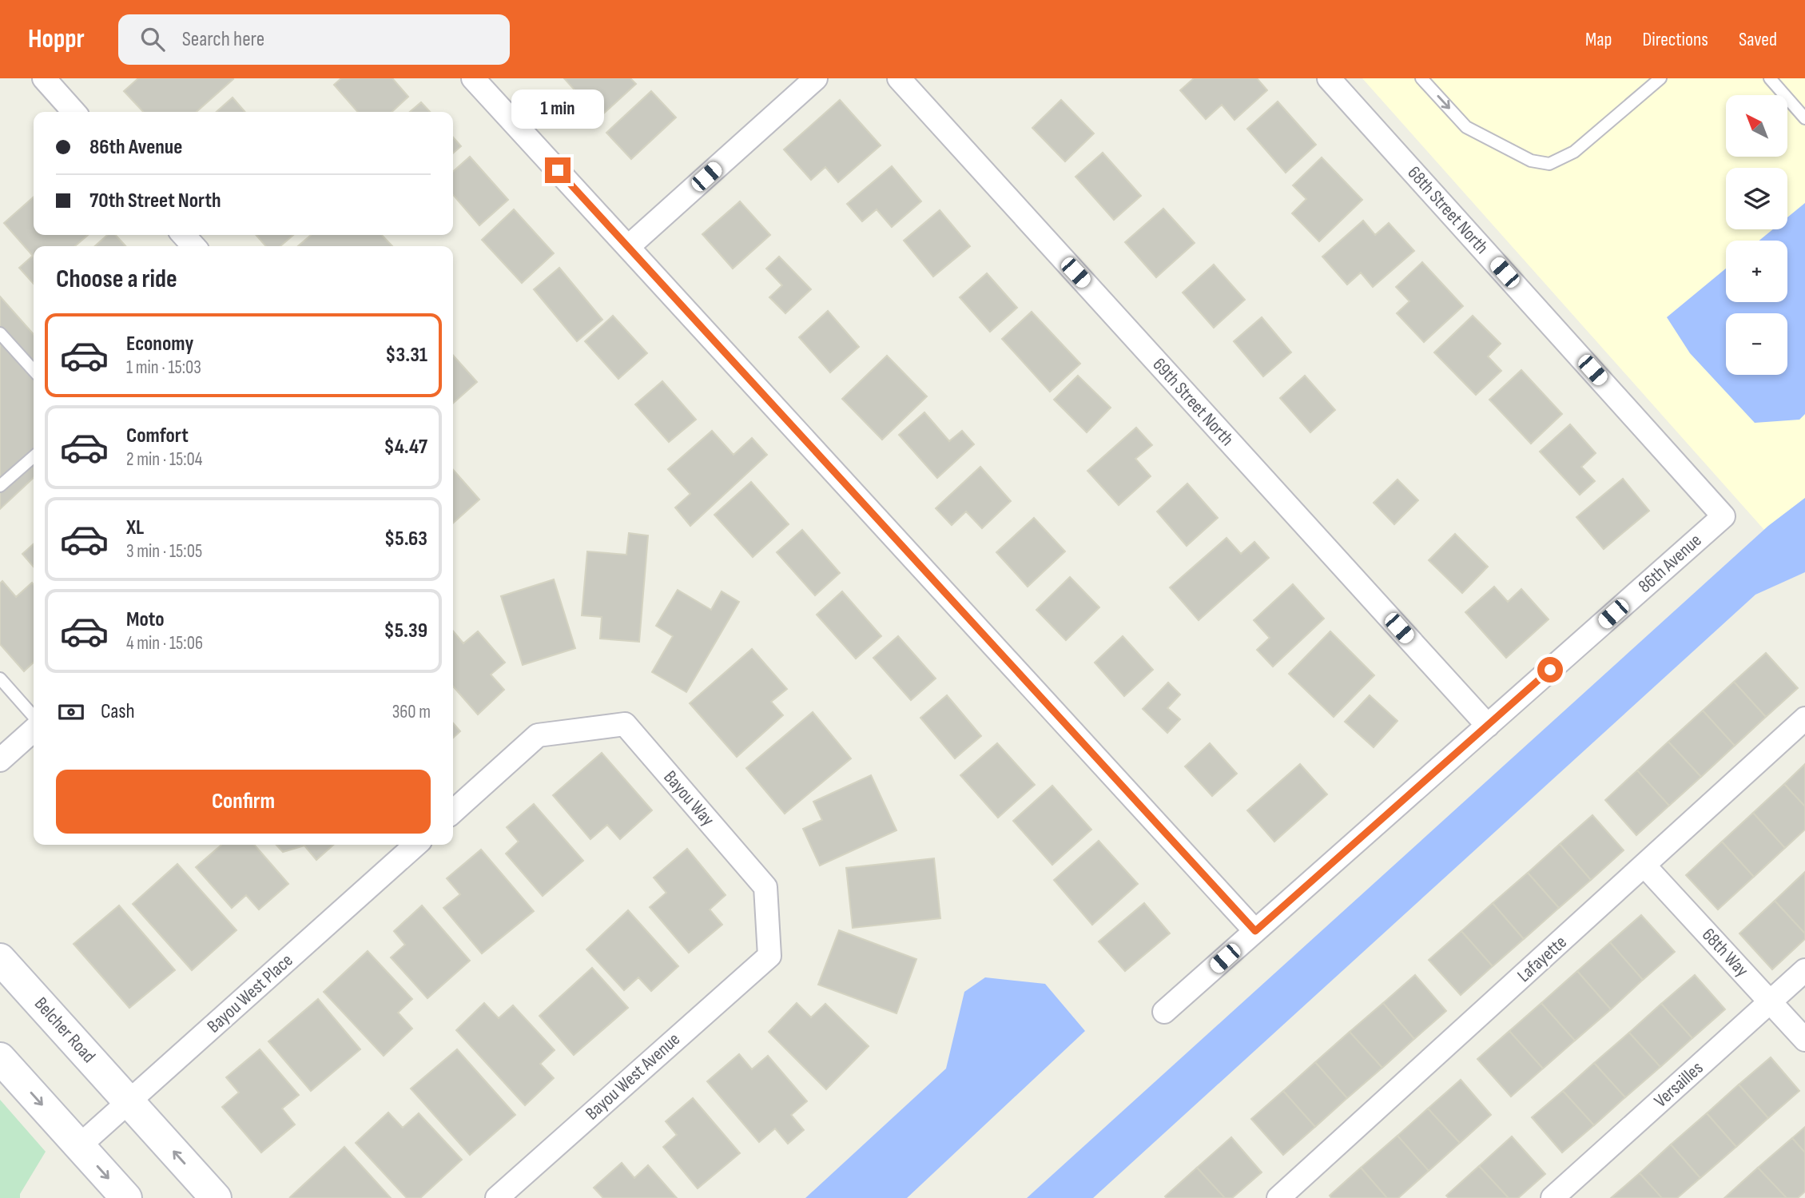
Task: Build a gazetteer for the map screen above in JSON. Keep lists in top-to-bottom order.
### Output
{
  "streets": {
    "main road": ["Belcher Road"],
    "street": [
      "68th Street North",
      "69th Street North",
      "86th Avenue",
      "Bayou Way",
      "68th Way",
      "Lafayette",
      "Bayou West Place",
      "Bayou West Avenue",
      "Versailles"
    ]
  },
  "crossings": [
    ["68th Street North", "86th Avenue"],
    ["69th Street North", "86th Avenue"],
    ["Bayou Way", "Bayou West Avenue"],
    ["68th Way", "Lafayette"],
    ["68th Way", "Versailles"],
    ["Bayou West Place", "Belcher Road"]
  ],
  "north": "top left",
  "page": {
    "header": "Hoppr",
    "search": "Search here",
    "nav": ["Map", "Directions", "Saved"],
    "bubble": "1 min",
    "map_buttons": ["+", "−"],
    "banner": ["86th Avenue", "70th Street North"],
    "heading": "Choose a ride",
    "list": [
      {
        "name": "Economy",
        "note": "1 min · 15:03",
        "value": "$3.31"
      },
      {
        "name": "Comfort",
        "note": "2 min · 15:04",
        "value": "$4.47"
      },
      {
        "name": "XL",
        "note": "3 min · 15:05",
        "value": "$5.63"
      },
      {
        "name": "Moto",
        "note": "4 min · 15:06",
        "value": "$5.39"
      }
    ],
    "pay": ["Cash", "360 m"],
    "buttons": "Confirm"
  }
}
